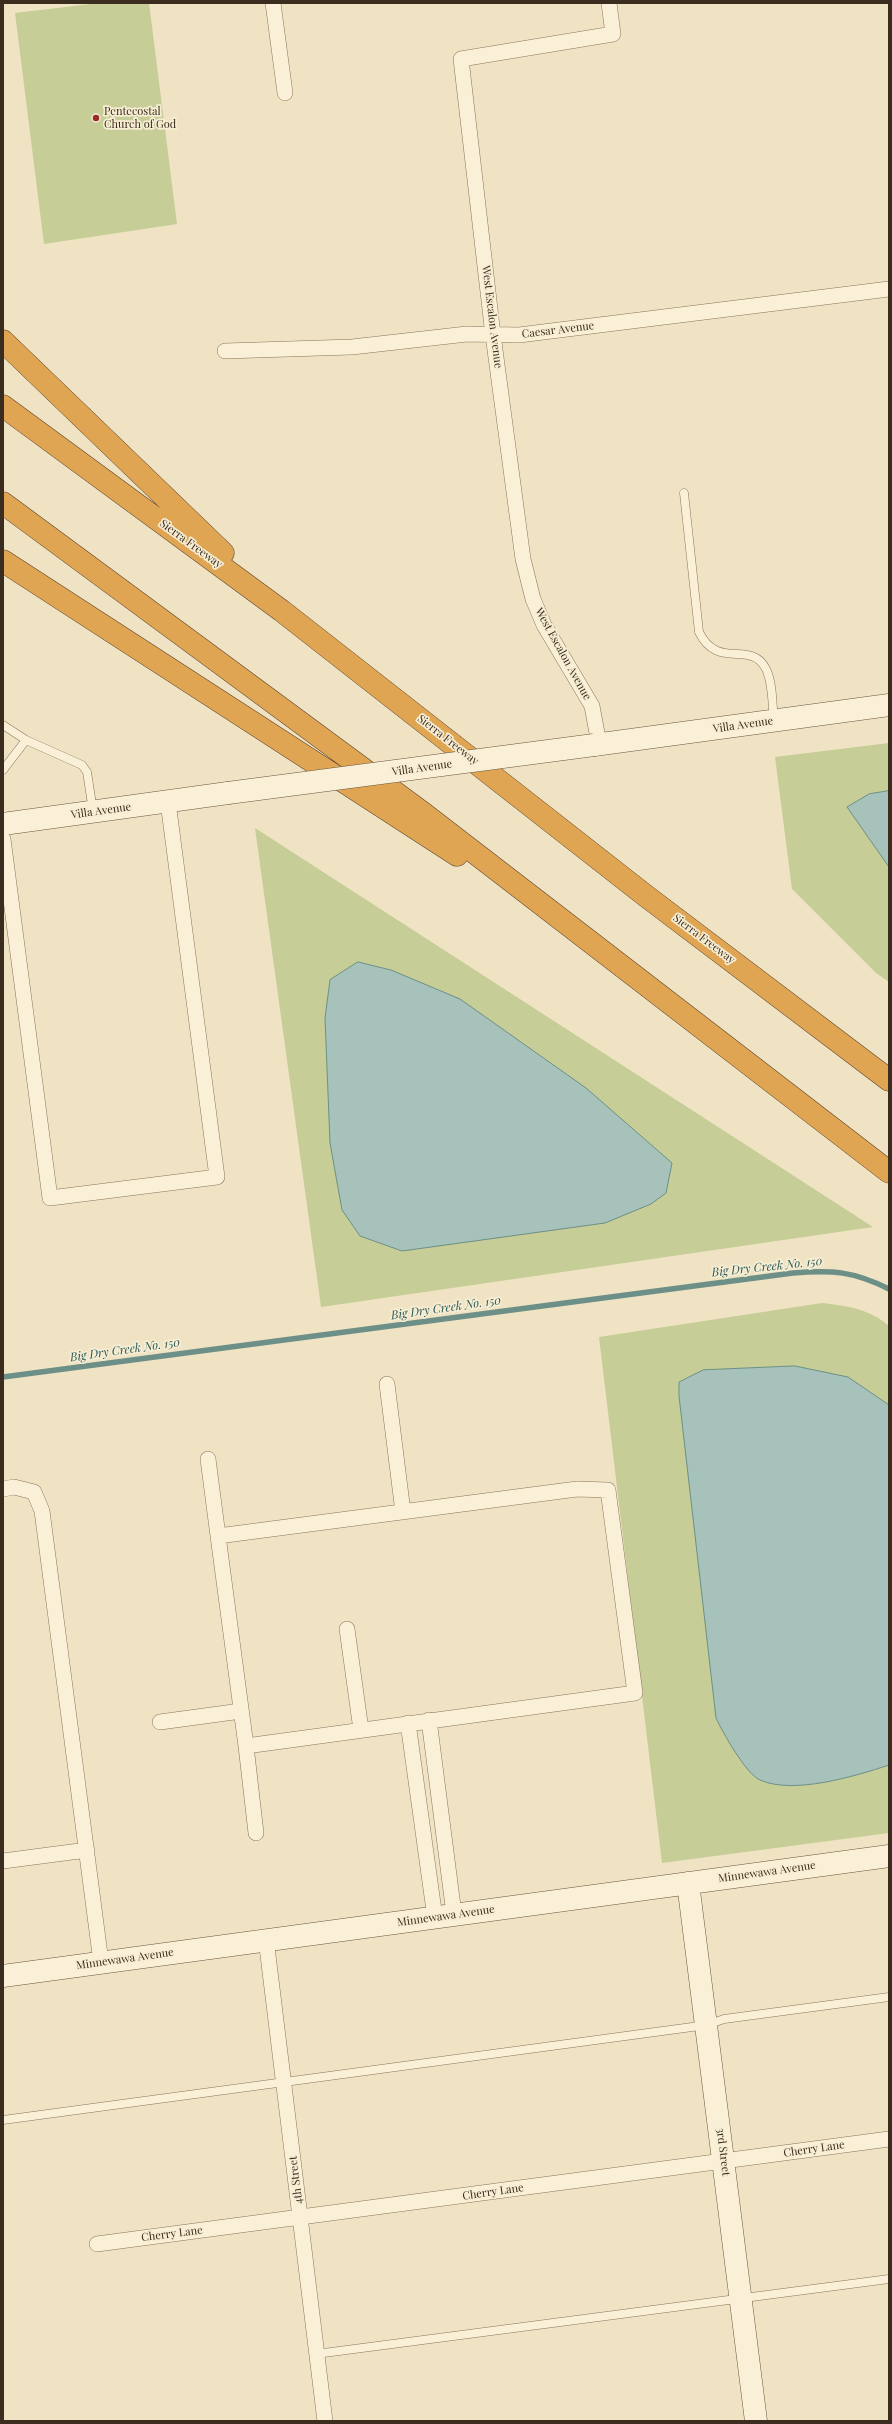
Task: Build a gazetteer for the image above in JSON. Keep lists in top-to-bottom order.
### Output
{
  "streets": {
    "highway": ["Sierra Freeway"],
    "street": [
      "West Escalon Avenue",
      "Caesar Avenue",
      "Villa Avenue",
      "Minnewawa Avenue",
      "Cherry Lane",
      "3rd Street",
      "4th Street"
    ]
  },
  "crossings": [
    ["West Escalon Avenue", "Caesar Avenue"],
    ["West Escalon Avenue", "Villa Avenue"],
    ["Minnewawa Avenue", "3rd Street"],
    ["Minnewawa Avenue", "4th Street"],
    ["Cherry Lane", "3rd Street"],
    ["Cherry Lane", "4th Street"]
  ],
  "water": ["Big Dry Creek No. 150"],
  "places": ["Pentecostal Church of God"]
}
